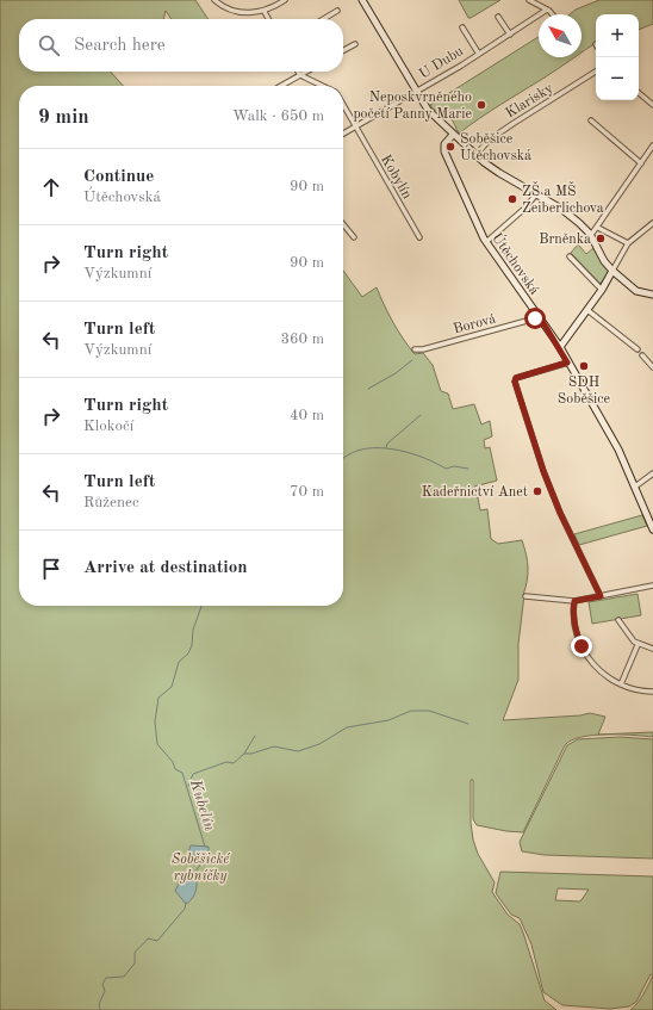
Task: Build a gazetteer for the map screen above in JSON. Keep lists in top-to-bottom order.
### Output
{
  "streets": {
    "street": [
      "U Dubu",
      "Klarisky",
      "Kobylín",
      "Útěchovská",
      "Borová"
    ]
  },
  "crossings": [
    ["U Dubu", "Kobylín"],
    ["Útěchovská", "Borová"]
  ],
  "water": ["Kubelín"],
  "parks": ["Soběšické rybníčky"],
  "places": [
    "Neposkvrněného početí Panny Marie",
    "Soběšice Útěchovská",
    "ZŠ a MŠ Zeiberlichova",
    "Brněnka",
    "SDH Soběšice",
    "Kadeřnictví Anet"
  ],
  "north": "top left",
  "page": {
    "map_buttons": ["+", "−"],
    "search": "Search here",
    "heading": ["9 min", "Walk · 650 m"],
    "list": [
      ["Continue", "Útěchovská", "90 m"],
      ["Turn right", "Výzkumní", "90 m"],
      ["Turn left", "Výzkumní", "360 m"],
      ["Turn right", "Klokočí", "40 m"],
      ["Turn left", "Růženec", "70 m"],
      "Arrive at destination"
    ]
  }
}
